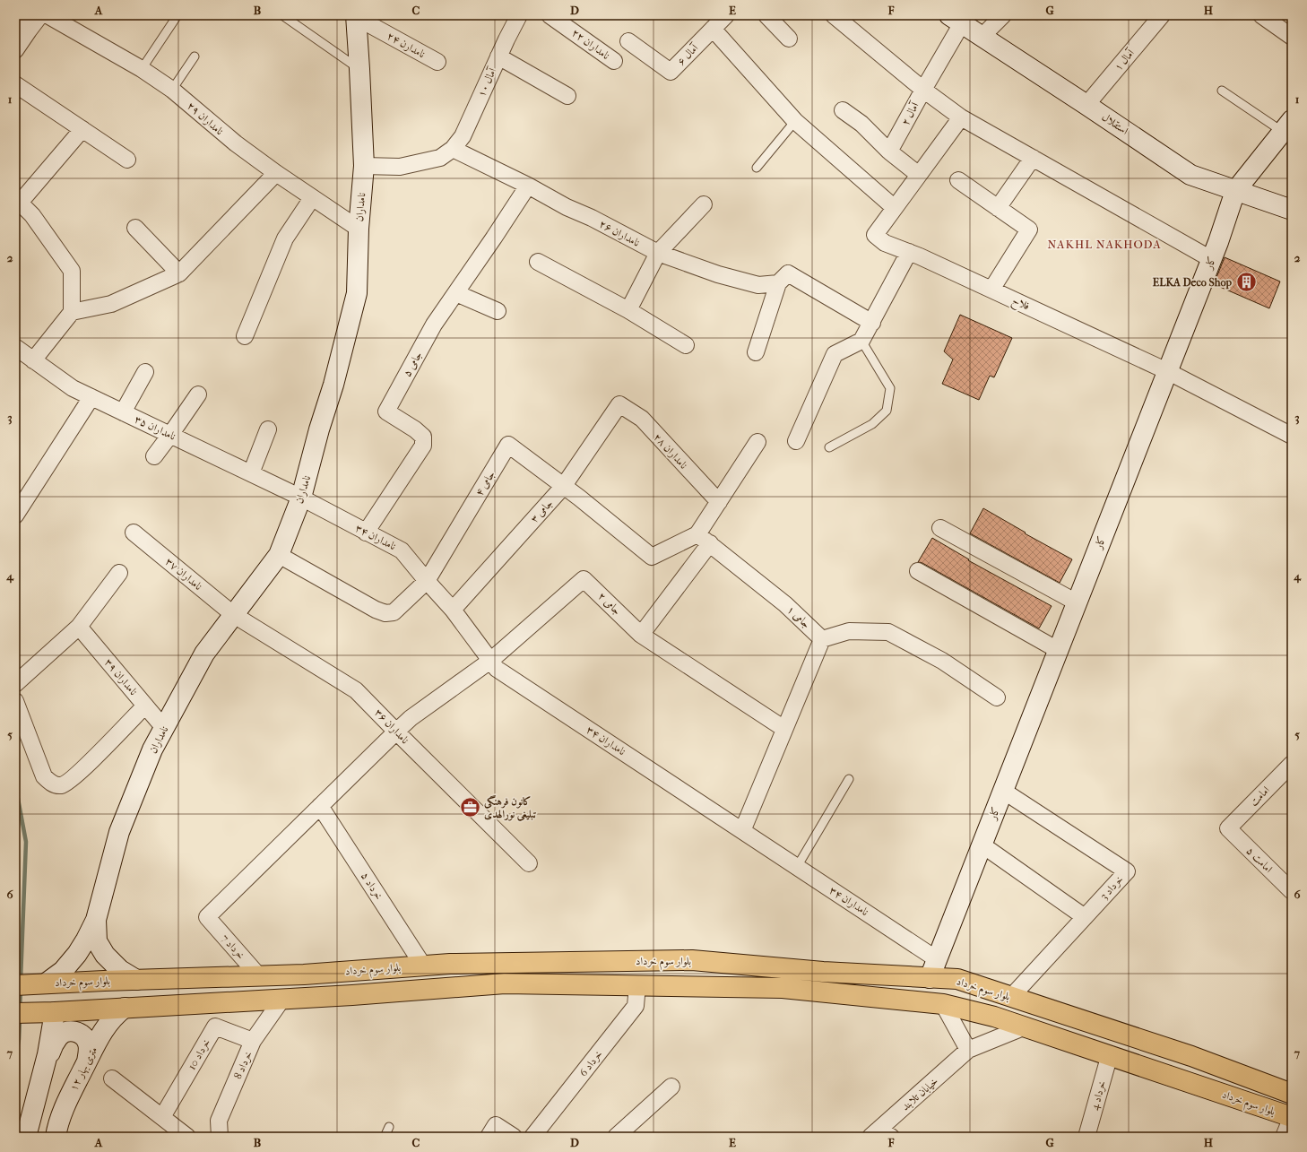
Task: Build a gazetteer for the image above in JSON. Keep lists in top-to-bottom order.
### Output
{
  "streets": {
    "main road": ["بلوار سوم خرداد"],
    "street": [
      "نامداران ۲۲",
      "نامدارن ۲۴",
      "آمال ۶",
      "آمال ۱",
      "آمال ۱۰",
      "آمال ۲",
      "نامداران ۲۹",
      "استقلال",
      "نامداران",
      "نامداران ۲۶",
      "کار",
      "فلاح",
      "جامی ۵",
      "نامداران ۳۵",
      "نامداران ۲۸",
      "جامی ۴",
      "جامی ۳",
      "نامداران ۳۴",
      "نامداران ۳۷",
      "جامی ۲",
      "جامی ۱",
      "نامداران ۳۹",
      "نامداران ۳۶",
      "امامت",
      "امامت ۵",
      "خرداد ۵",
      "خرداد 3",
      "خرداد 7",
      "خرداد 10",
      "خرداد 6",
      "خرداد 8",
      "۱۲ متری بهار",
      "خیابان تلابند",
      "خرداد 4"
    ]
  },
  "crossings": [
    ["نامدارن ۲۴", "نامداران"],
    ["آمال ۱", "استقلال"],
    ["آمال ۱۰", "نامداران ۲۶"],
    ["آمال ۲", "استقلال"],
    ["نامداران ۲۹", "نامداران"],
    ["استقلال", "کار"],
    ["نامداران", "نامداران ۳۵"],
    ["نامداران", "نامداران ۳۴"],
    ["نامداران", "نامداران ۳۷"],
    ["نامداران", "نامداران ۳۹"],
    ["نامداران", "نامداران ۳۶"],
    ["نامداران", "بلوار سوم خرداد"],
    ["نامداران ۲۶", "جامی ۵"],
    ["کار", "فلاح"],
    ["کار", "نامداران ۳۴"],
    ["کار", "خرداد 3"],
    ["کار", "بلوار سوم خرداد"],
    ["جامی ۵", "نامداران ۳۴"],
    ["نامداران ۳۵", "نامداران ۳۴"],
    ["نامداران ۲۸", "جامی ۳"],
    ["جامی ۴", "جامی ۳"],
    ["جامی ۴", "نامداران ۳۴"],
    ["جامی ۳", "نامداران ۳۴"],
    ["نامداران ۳۴", "جامی ۲"],
    ["نامداران ۳۷", "نامداران ۳۶"],
    ["امامت", "امامت ۵"],
    ["خرداد ۵", "خرداد 7"],
    ["خرداد ۵", "بلوار سوم خرداد"],
    ["خرداد 3", "بلوار سوم خرداد"],
    ["خرداد 7", "بلوار سوم خرداد"],
    ["بلوار سوم خرداد", "خرداد 6"],
    ["بلوار سوم خرداد", "خرداد 8"],
    ["بلوار سوم خرداد", "۱۲ متری بهار"],
    ["بلوار سوم خرداد", "خیابان تلابند"],
    ["بلوار سوم خرداد", "خرداد 4"],
    ["خرداد 10", "خرداد 8"]
  ],
  "districts": ["NAKHL NAKHODA"],
  "places": {
    "building": ["ELKA Deco Shop"],
    "office": ["کانون فرهنگی تبلیغی نورالهدی"]
  },
  "grid": {
    "columns": [
      "A",
      "B",
      "C",
      "D",
      "E",
      "F",
      "G",
      "H"
    ],
    "rows": [
      "1",
      "2",
      "3",
      "4",
      "5",
      "6",
      "7"
    ]
  }
}
